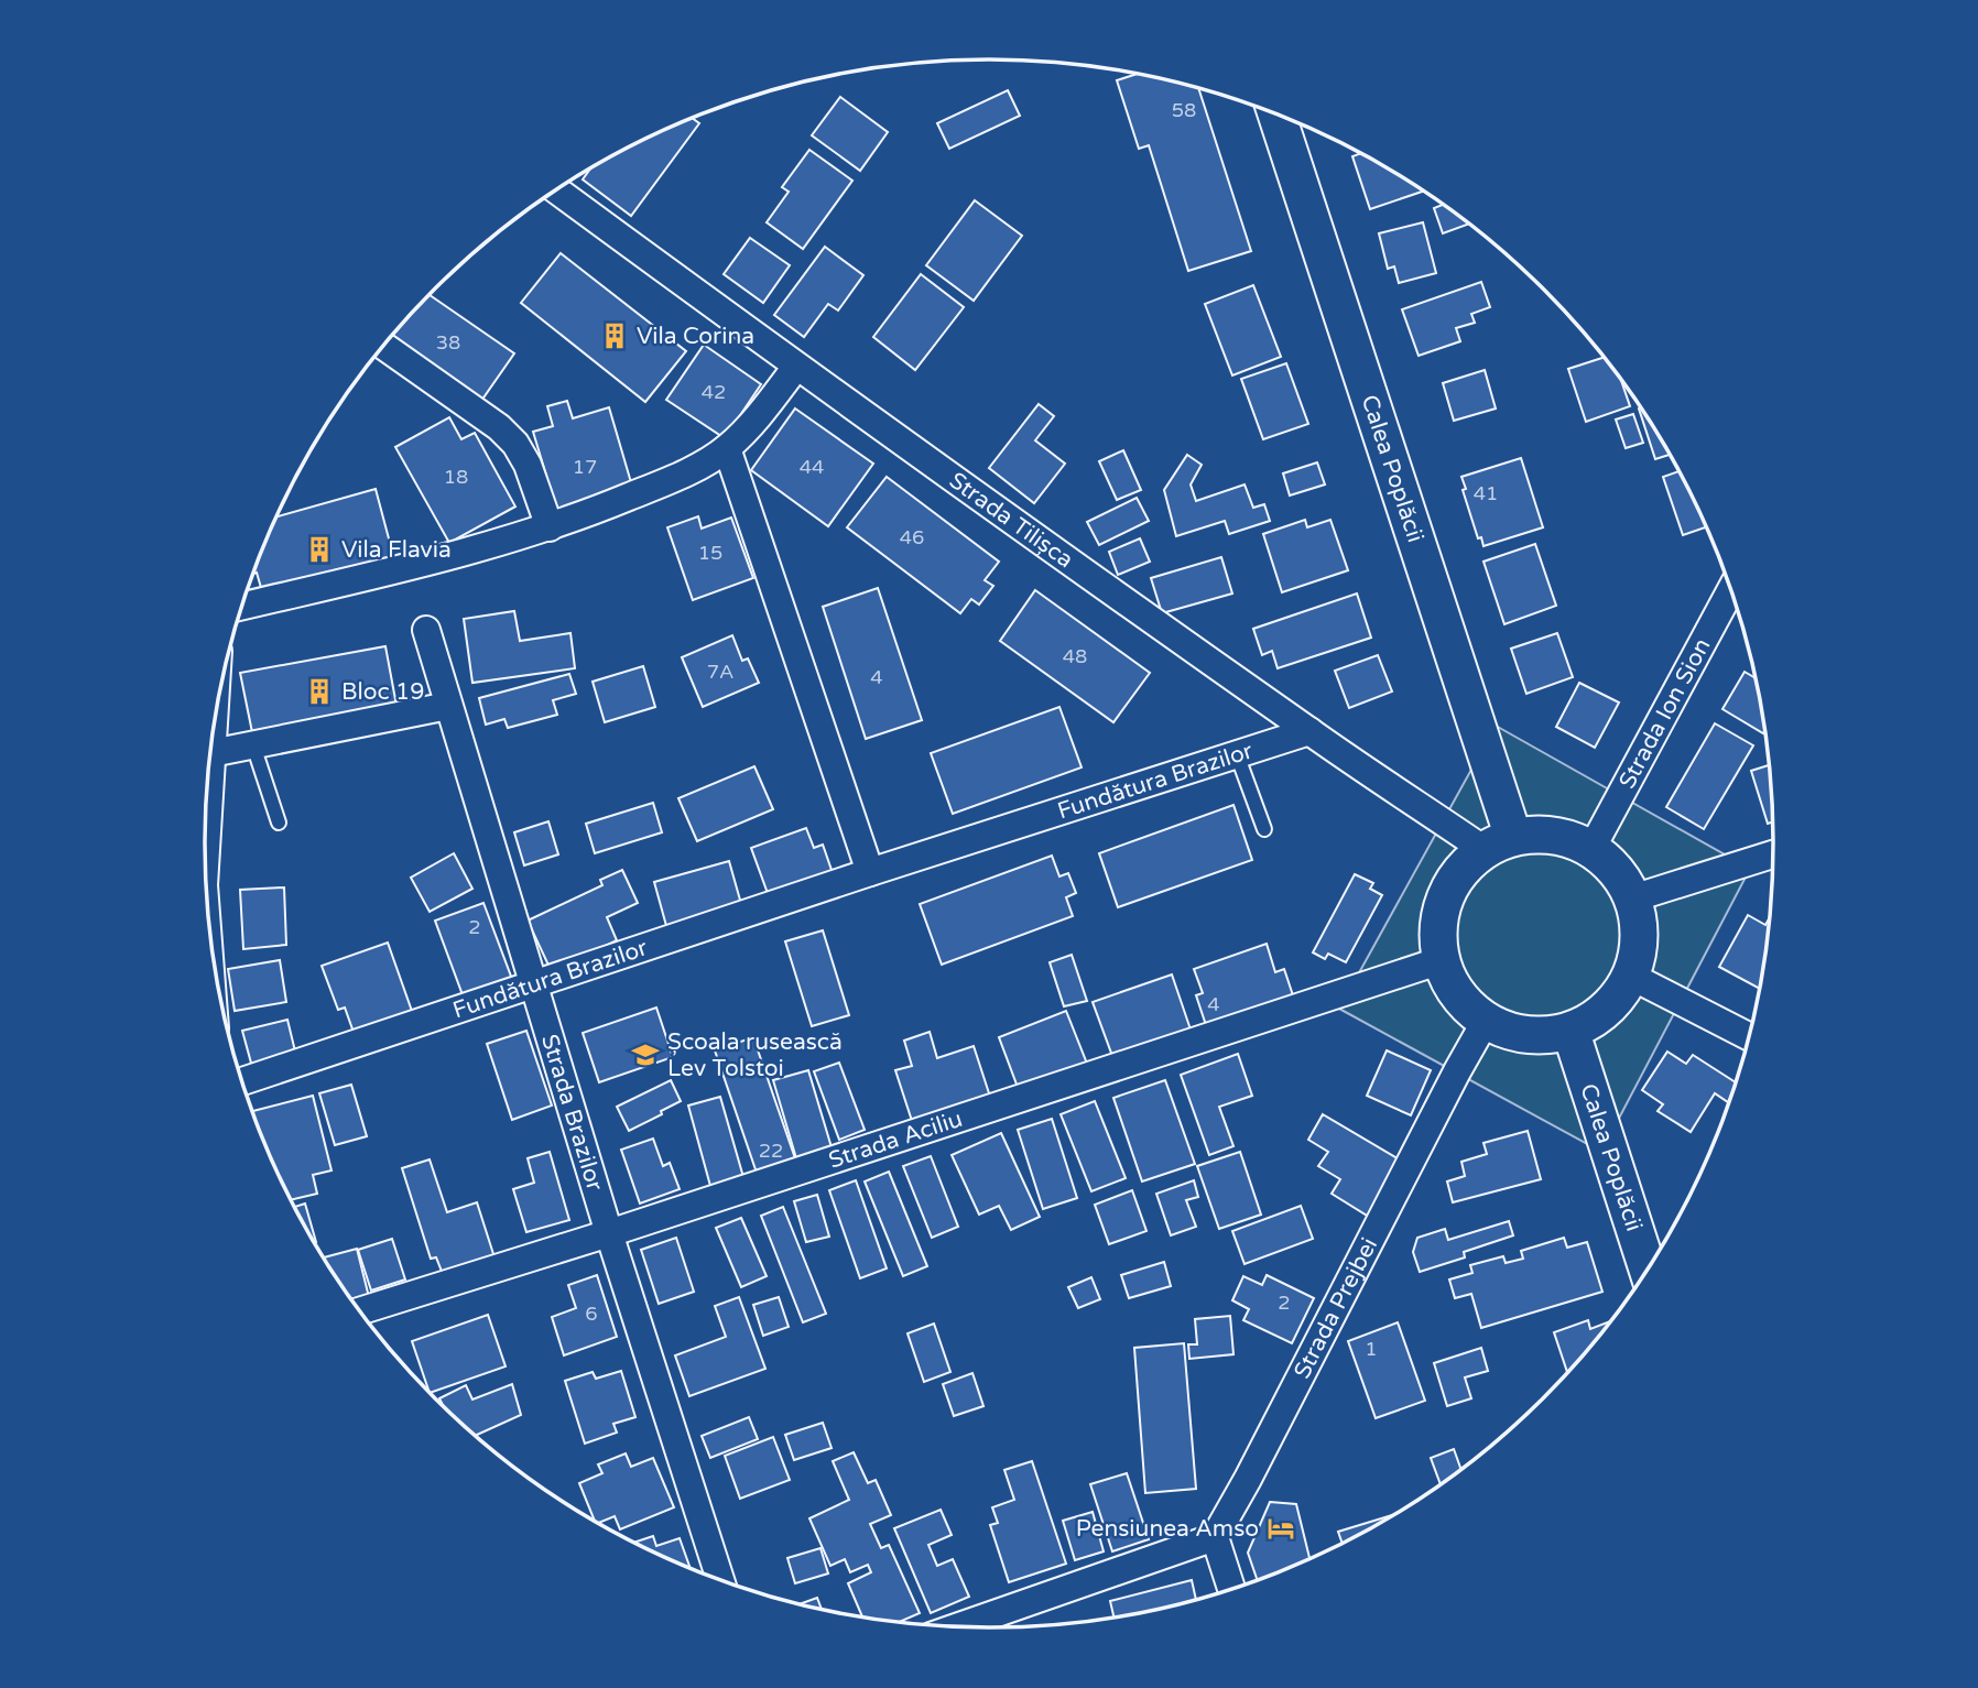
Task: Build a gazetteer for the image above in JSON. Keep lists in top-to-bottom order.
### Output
{
  "streets": {
    "main road": ["Calea Poplăcii"],
    "street": [
      "Strada Tilișca",
      "Strada Ion Sion",
      "Fundătura Brazilor",
      "Strada Brazilor",
      "Strada Aciliu",
      "Strada Prejbei"
    ]
  },
  "crossings": [
    ["Calea Poplăcii", "Strada Tilișca"],
    ["Calea Poplăcii", "Strada Ion Sion"],
    ["Calea Poplăcii", "Strada Aciliu"],
    ["Calea Poplăcii", "Strada Prejbei"],
    ["Strada Tilișca", "Strada Ion Sion"],
    ["Strada Tilișca", "Fundătura Brazilor"],
    ["Strada Tilișca", "Strada Aciliu"],
    ["Strada Tilișca", "Strada Prejbei"],
    ["Strada Ion Sion", "Strada Aciliu"],
    ["Strada Ion Sion", "Strada Prejbei"],
    ["Fundătura Brazilor", "Strada Brazilor"],
    ["Strada Brazilor", "Strada Aciliu"],
    ["Strada Aciliu", "Strada Prejbei"]
  ],
  "places": {
    "building": ["Vila Corina", "Vila Flavia", "Bloc 19"],
    "school or university": ["Școala rusească Lev Tolstoi"],
    "hotel": ["Pensiunea Amso"]
  },
  "house_numbers": [
    "58",
    "38",
    "42",
    "17",
    "44",
    "18",
    "41",
    "46",
    "15",
    "48",
    "7A",
    "4",
    "2",
    "4",
    "22",
    "2",
    "6",
    "1"
  ]
}
